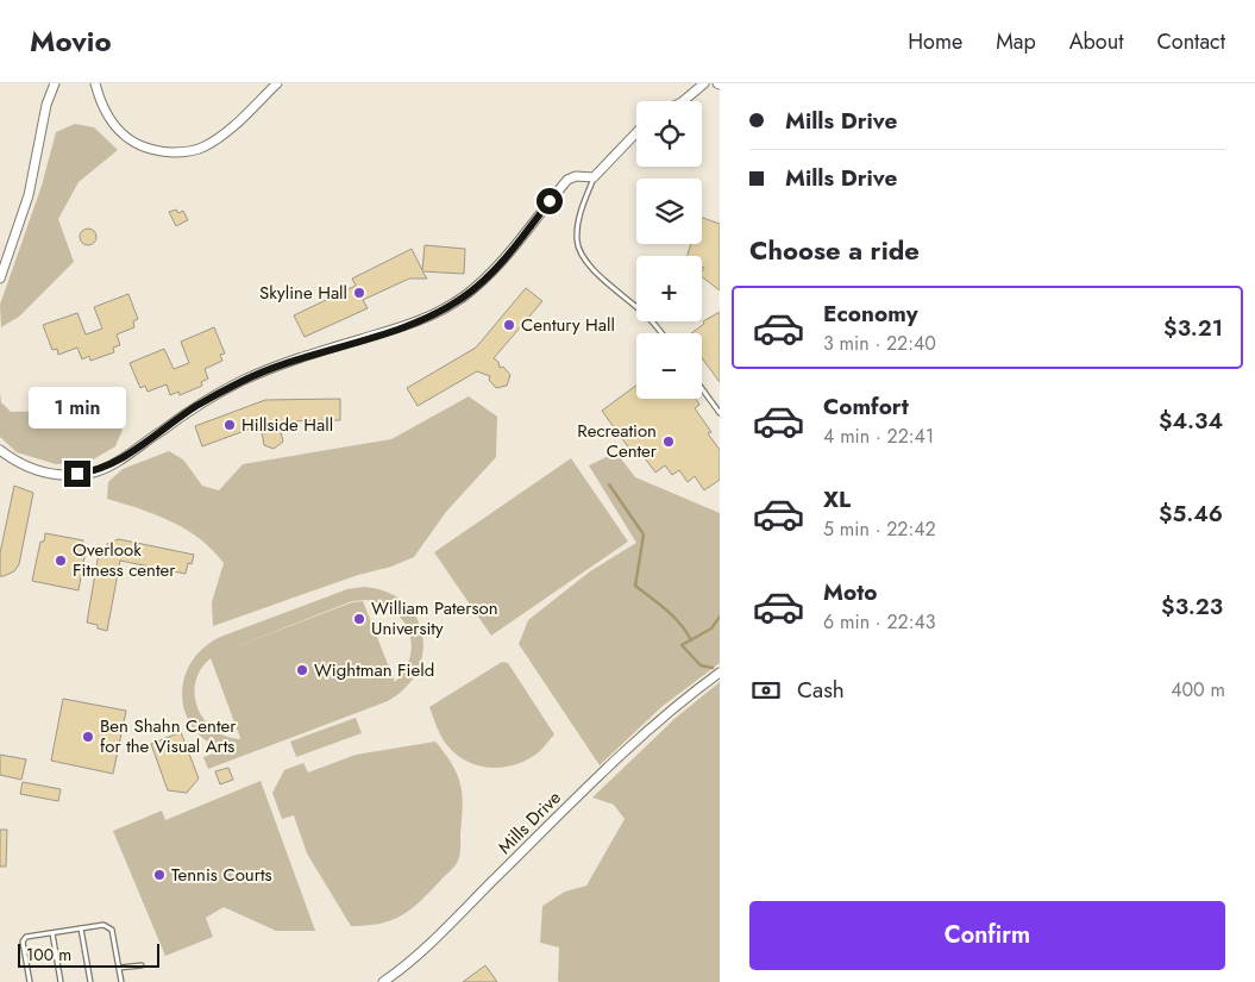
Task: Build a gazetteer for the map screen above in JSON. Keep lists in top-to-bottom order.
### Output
{
  "streets": {
    "street": ["Mills Drive"]
  },
  "places": [
    "Skyline Hall",
    "Century Hall",
    "Hillside Hall",
    "Recreation Center",
    "Overlook Fitness center",
    "William Paterson University",
    "Wightman Field",
    "Ben Shahn Center for the Visual Arts",
    "Tennis Courts"
  ],
  "scale_bar": "100 m",
  "page": {
    "header": "Movio",
    "nav": [
      "Home",
      "Map",
      "About",
      "Contact"
    ],
    "banner": ["Mills Drive", "Mills Drive"],
    "map_buttons": ["+", "−"],
    "heading": "Choose a ride",
    "list": [
      {
        "name": "Economy",
        "note": "3 min · 22:40",
        "value": "$3.21"
      },
      {
        "name": "Comfort",
        "note": "4 min · 22:41",
        "value": "$4.34"
      },
      {
        "name": "XL",
        "note": "5 min · 22:42",
        "value": "$5.46"
      },
      {
        "name": "Moto",
        "note": "6 min · 22:43",
        "value": "$3.23"
      }
    ],
    "bubble": "1 min",
    "pay": ["Cash", "400 m"],
    "buttons": "Confirm",
    "scale": "100 m"
  }
}
